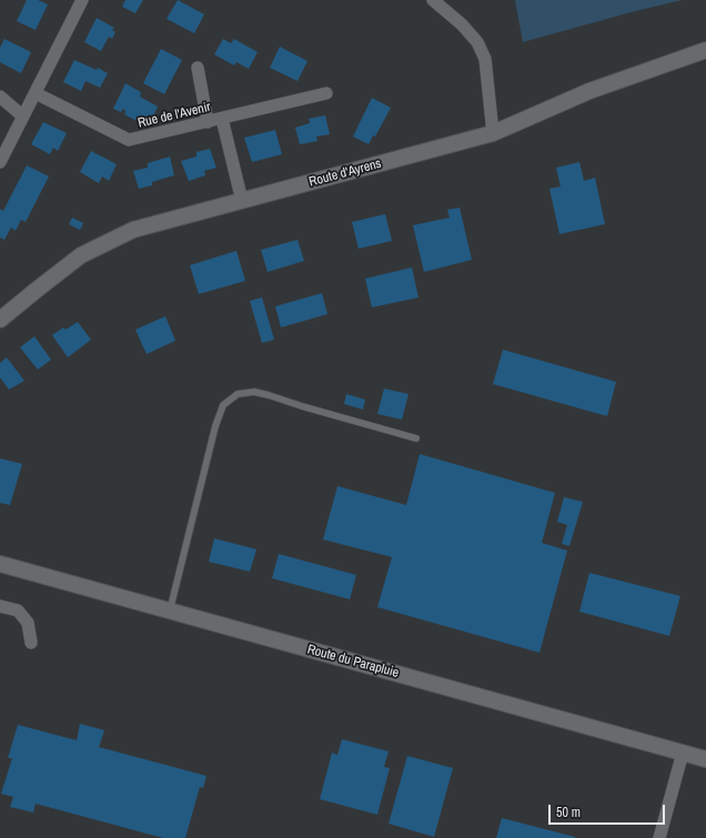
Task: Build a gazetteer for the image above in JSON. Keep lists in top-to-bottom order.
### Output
{
  "streets": {
    "street": ["Rue de l'Avenir", "Route d'Ayrens", "Route du Parapluie"]
  },
  "scale_bar": "50 m"
}
